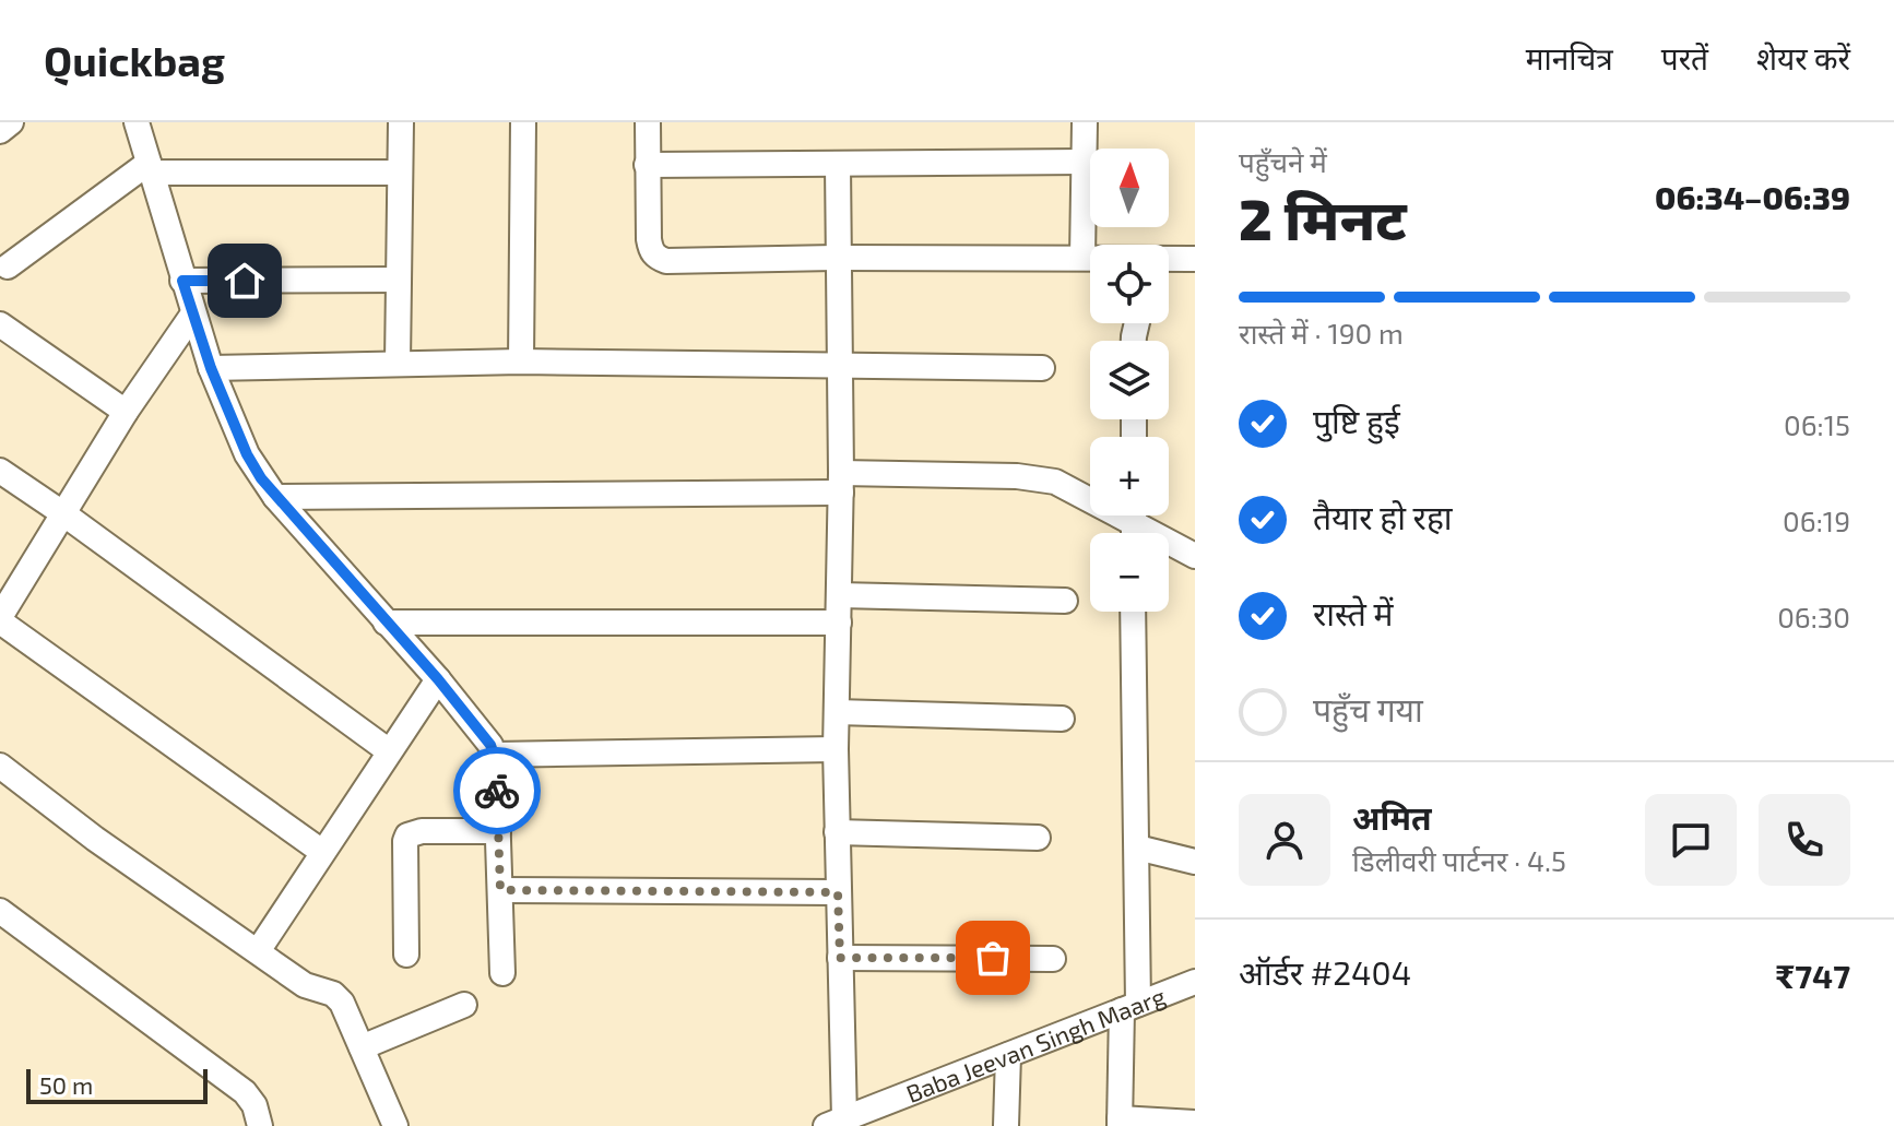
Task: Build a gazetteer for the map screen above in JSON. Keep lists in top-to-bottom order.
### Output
{
  "streets": {
    "street": ["Baba Jeevan Singh Maarg"]
  },
  "scale_bar": "50 m",
  "north": "top",
  "page": {
    "header": "Quickbag",
    "nav": ["मानचित्र", "परतें", "शेयर करें"],
    "heading": ["2 मिनट", "पहुँचने में", "06:34–06:39"],
    "panel": [
      "अमित",
      "डिलीवरी पार्टनर · 4.5",
      "ऑर्डर #2404",
      "₹747"
    ],
    "map_buttons": ["+", "−"],
    "bar": "रास्ते में · 190 m",
    "list": [
      ["पुष्टि हुई", "06:15"],
      ["तैयार हो रहा", "06:19"],
      ["रास्ते में", "06:30"],
      "पहुँच गया"
    ],
    "scale": "50 m"
  }
}
